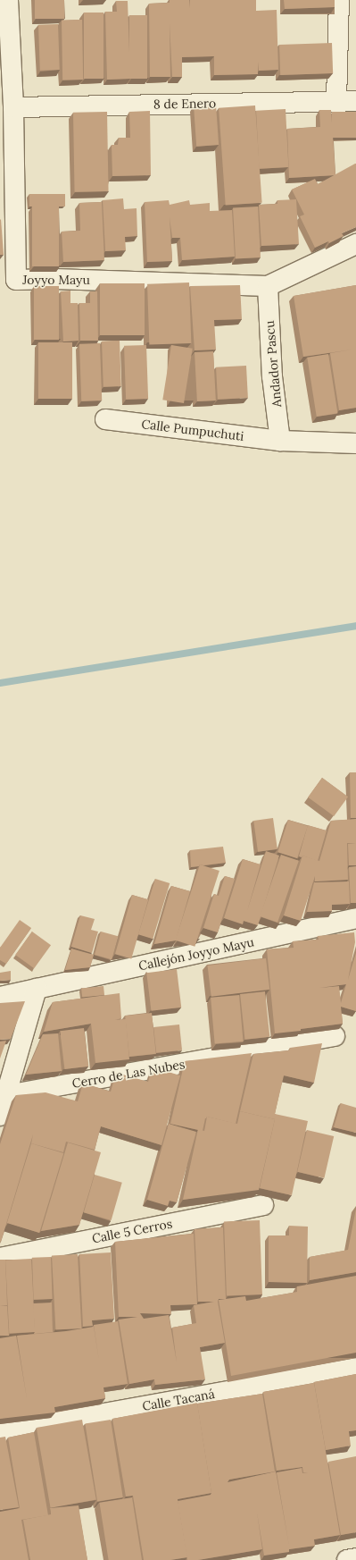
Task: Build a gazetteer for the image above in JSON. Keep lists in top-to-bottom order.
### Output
{
  "streets": {
    "street": [
      "8 de Enero",
      "Joyyo Mayu",
      "Andador Pascu",
      "Calle Pumpuchuti",
      "Callejón Joyyo Mayu",
      "Cerro de Las Nubes",
      "Calle 5 Cerros",
      "Calle Tacaná"
    ]
  },
  "crossings": [
    ["8 de Enero", "Joyyo Mayu"],
    ["Joyyo Mayu", "Andador Pascu"],
    ["Andador Pascu", "Calle Pumpuchuti"]
  ]
}
